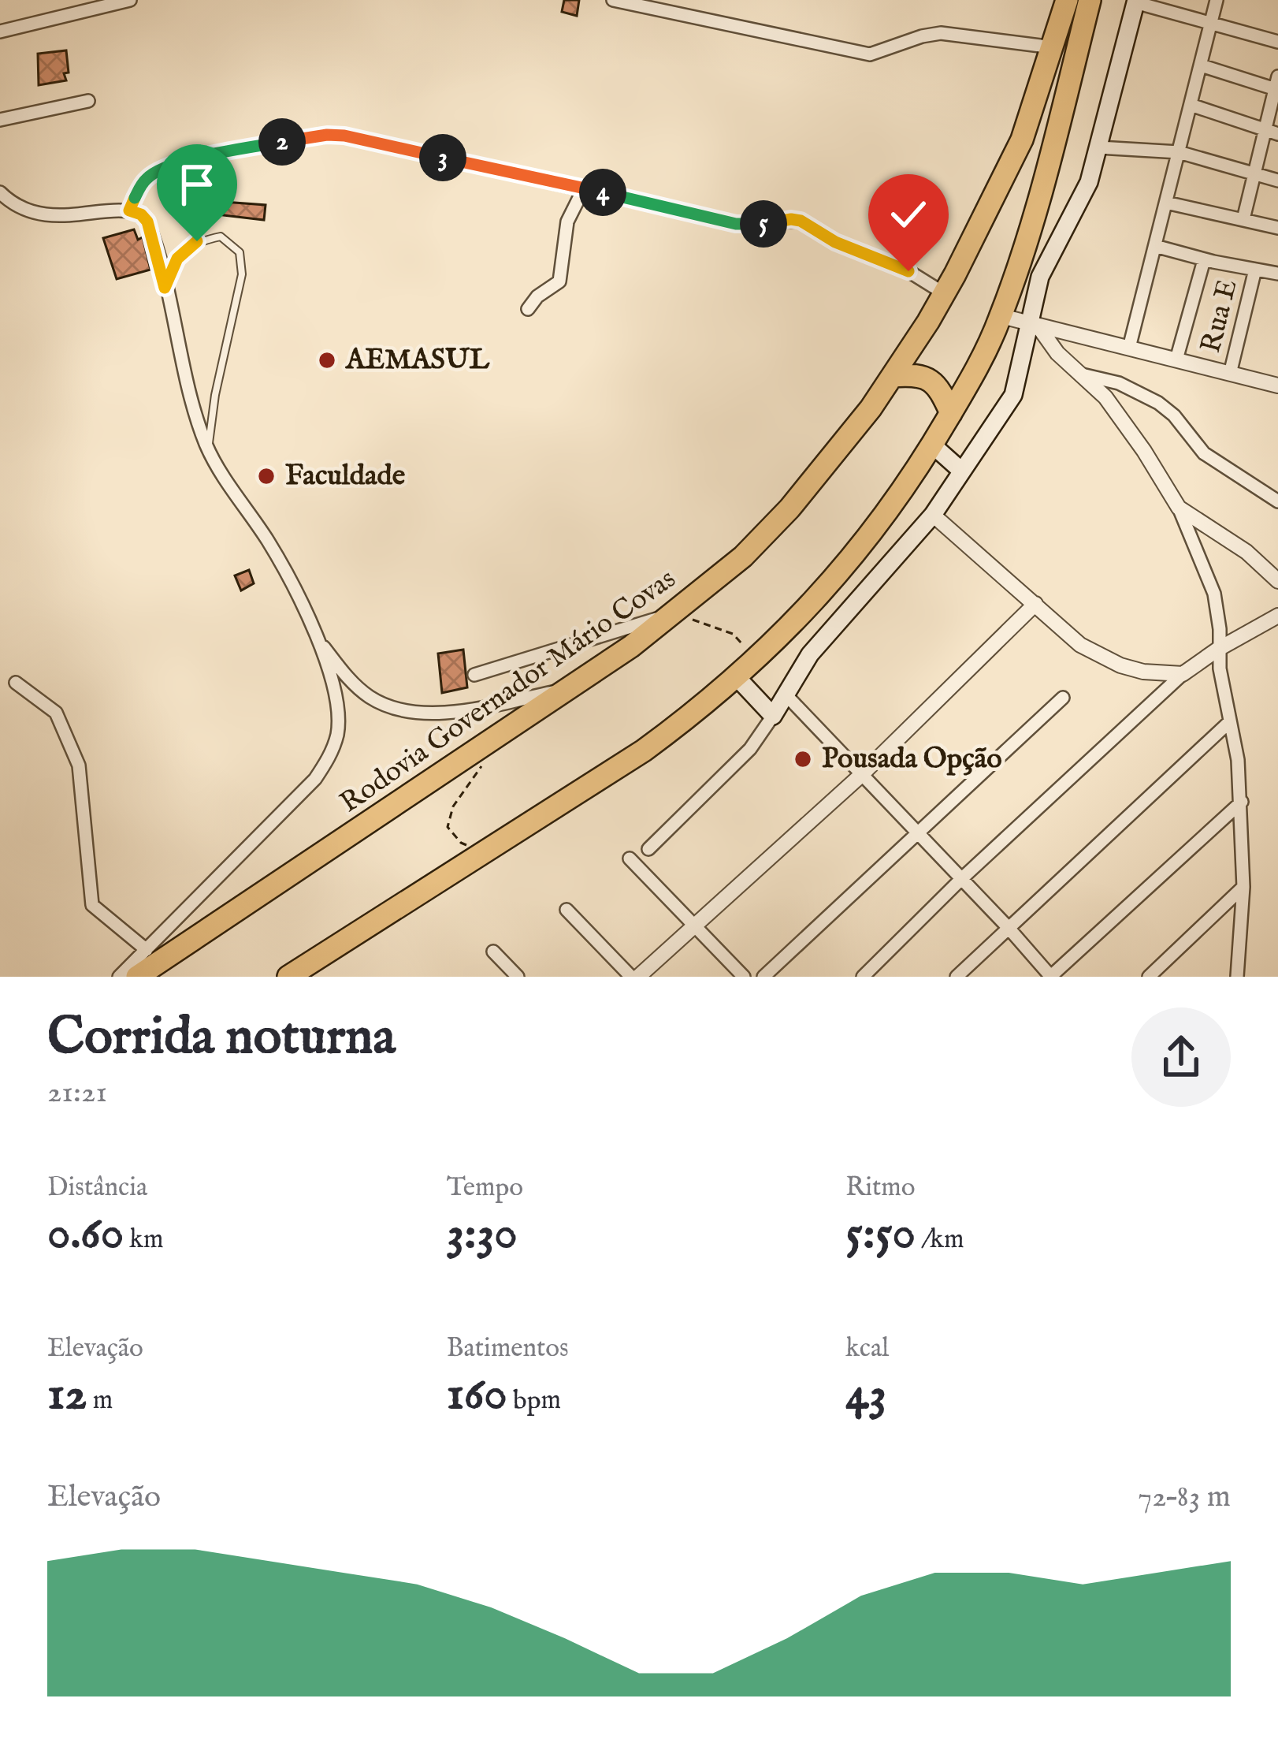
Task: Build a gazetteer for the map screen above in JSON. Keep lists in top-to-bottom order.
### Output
{
  "streets": {
    "highway": ["Rodovia Governador Mário Covas"],
    "street": ["Rua E"]
  },
  "places": ["AEMASUL", "Faculdade", "Pousada Opção"],
  "page": {
    "pins": [
      "2",
      "3",
      "4",
      "5"
    ],
    "heading": ["Corrida noturna", "21:21"],
    "stats": [
      ["Distância", "0.60 km"],
      ["Tempo", "3:30"],
      ["Ritmo", "5:50 /km"],
      ["Elevação", "12 m"],
      ["Batimentos", "160 bpm"],
      ["kcal", "43"]
    ],
    "chart": ["Elevação", "72–83 m"]
  }
}
